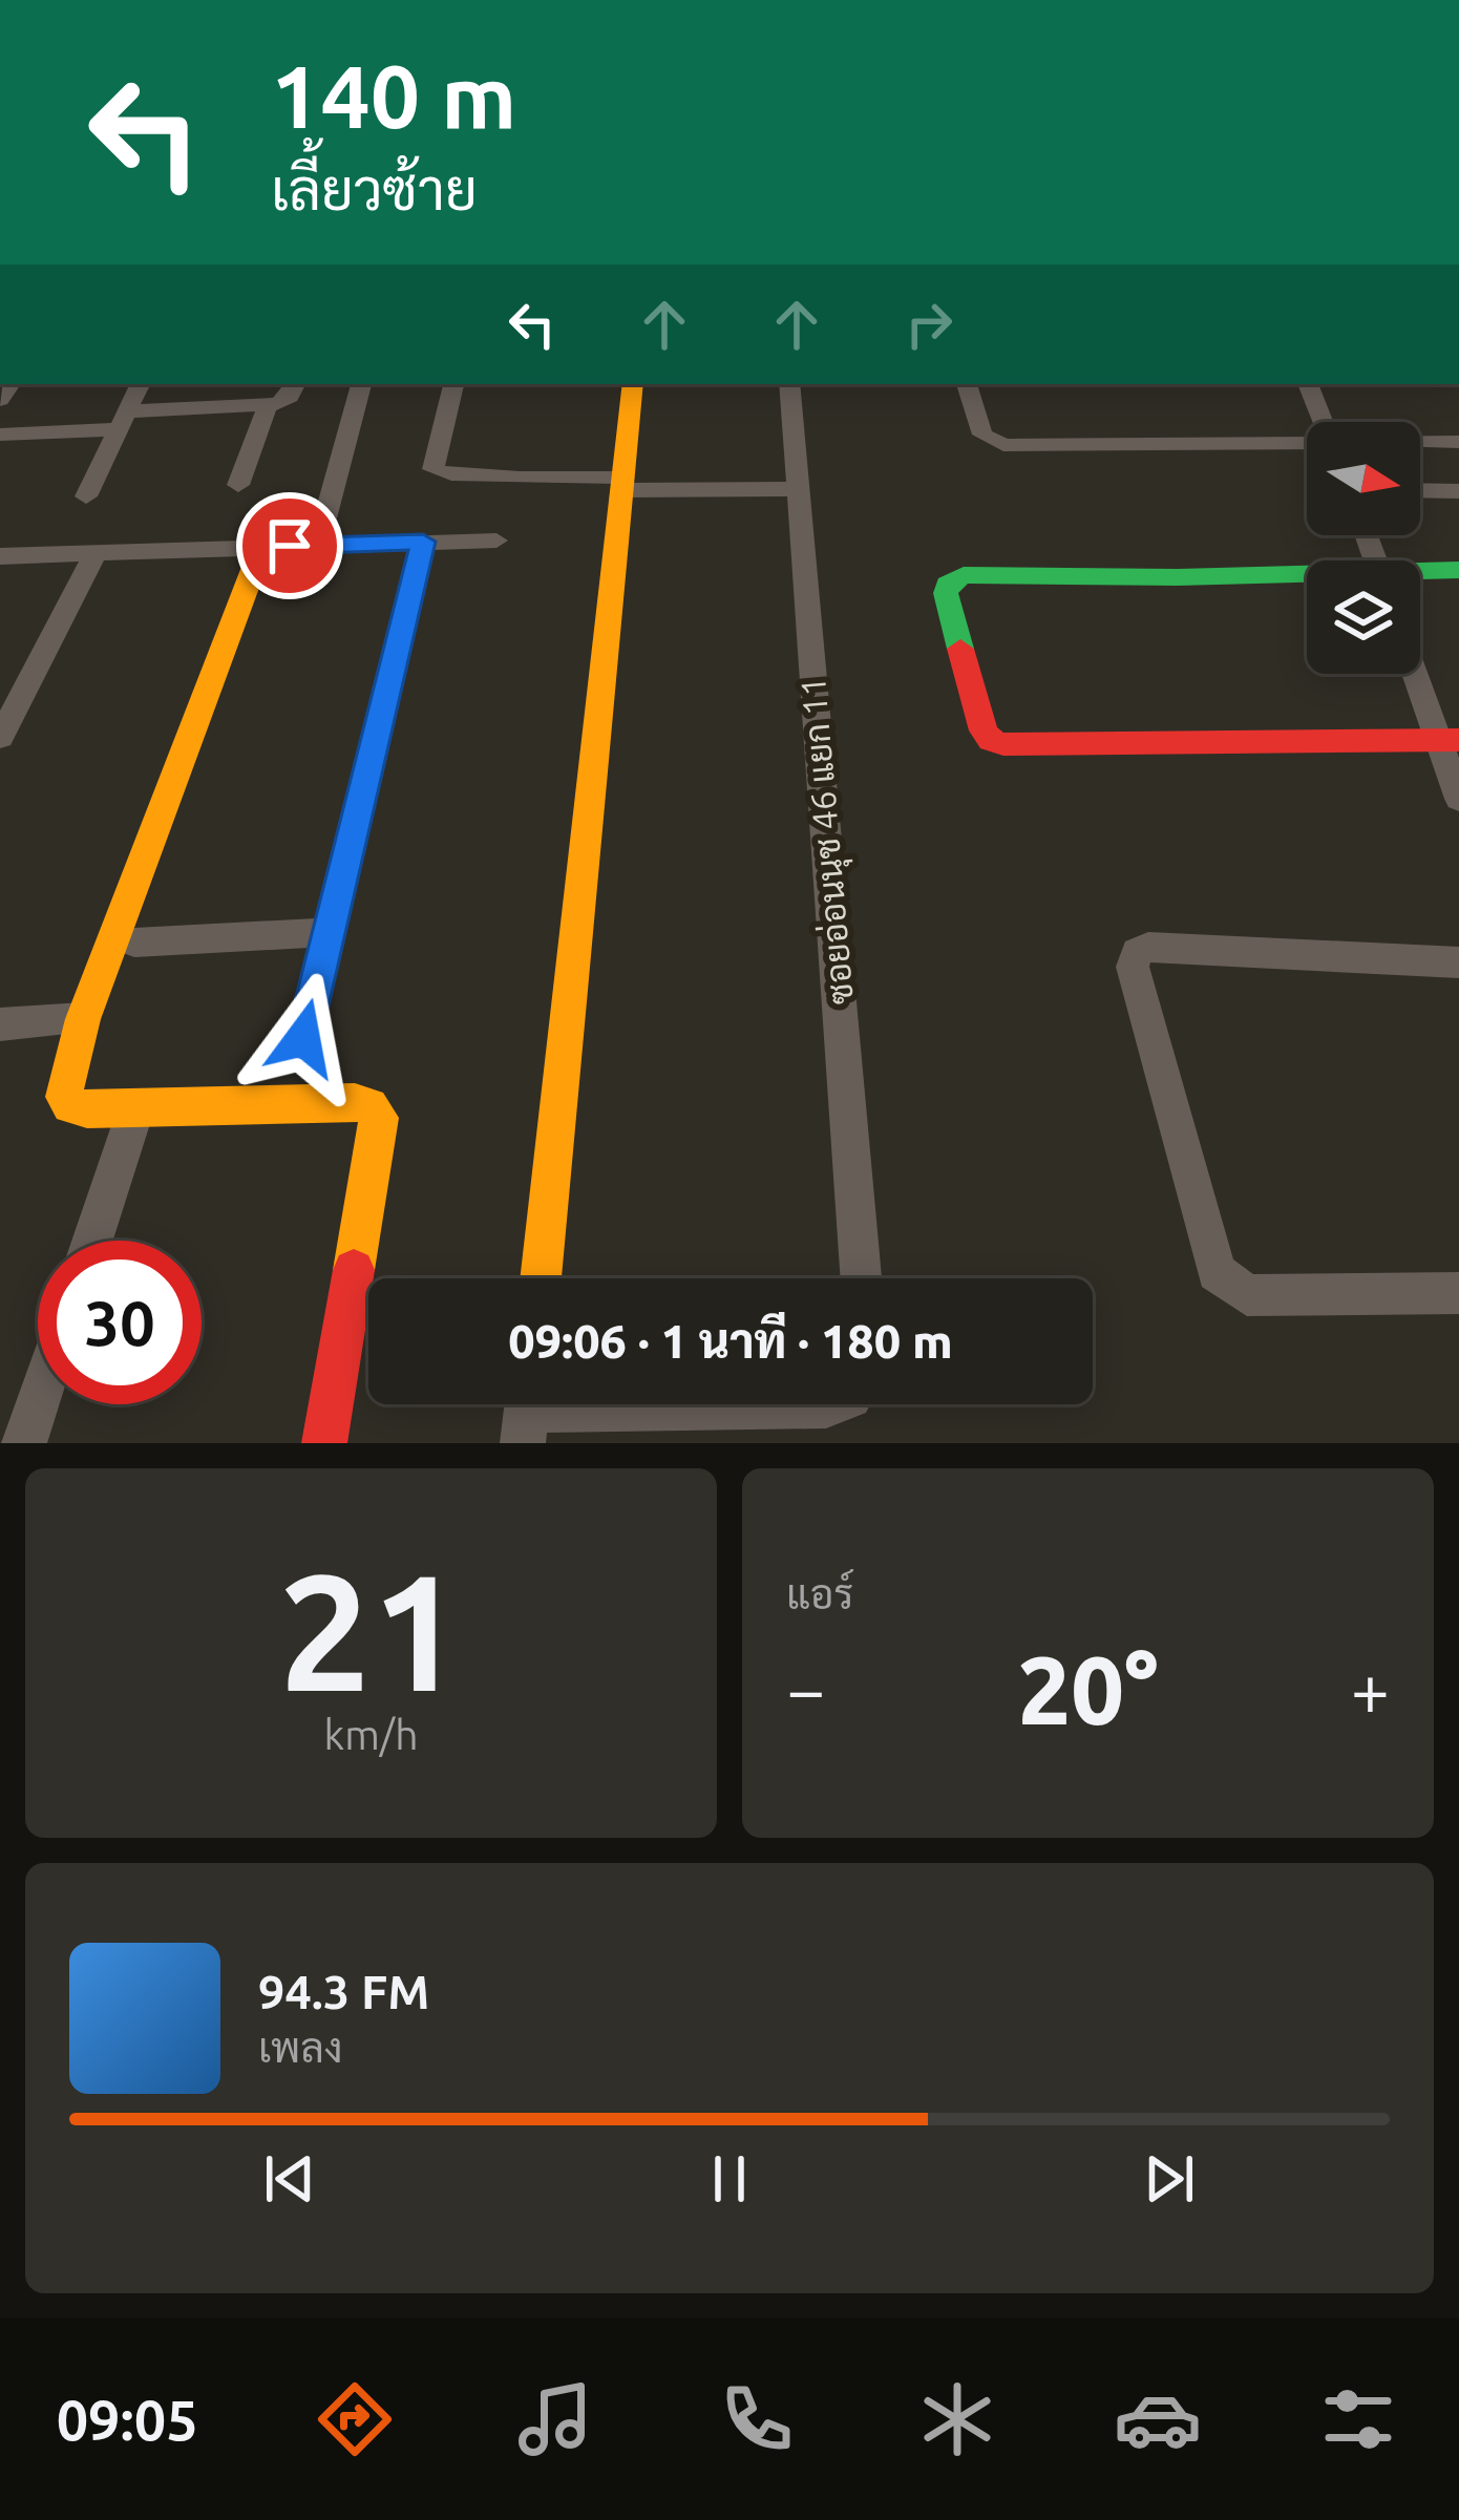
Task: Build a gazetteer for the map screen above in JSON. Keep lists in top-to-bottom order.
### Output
{
  "streets": {
    "street": ["ซอยอ่อนนุช 46 แยก 11"]
  },
  "north": "right",
  "page": {
    "turn": ["140 m", "เลี้ยวซ้าย"],
    "limit": "30",
    "trip": "09:06 · 1 นาที · 180 m",
    "tile": [
      ["21", "km/h"],
      "แอร์"
    ],
    "heat": ["−", "20°", "+"],
    "song": ["94.3 FM", "เพลง"],
    "tabs": "09:05"
  }
}
